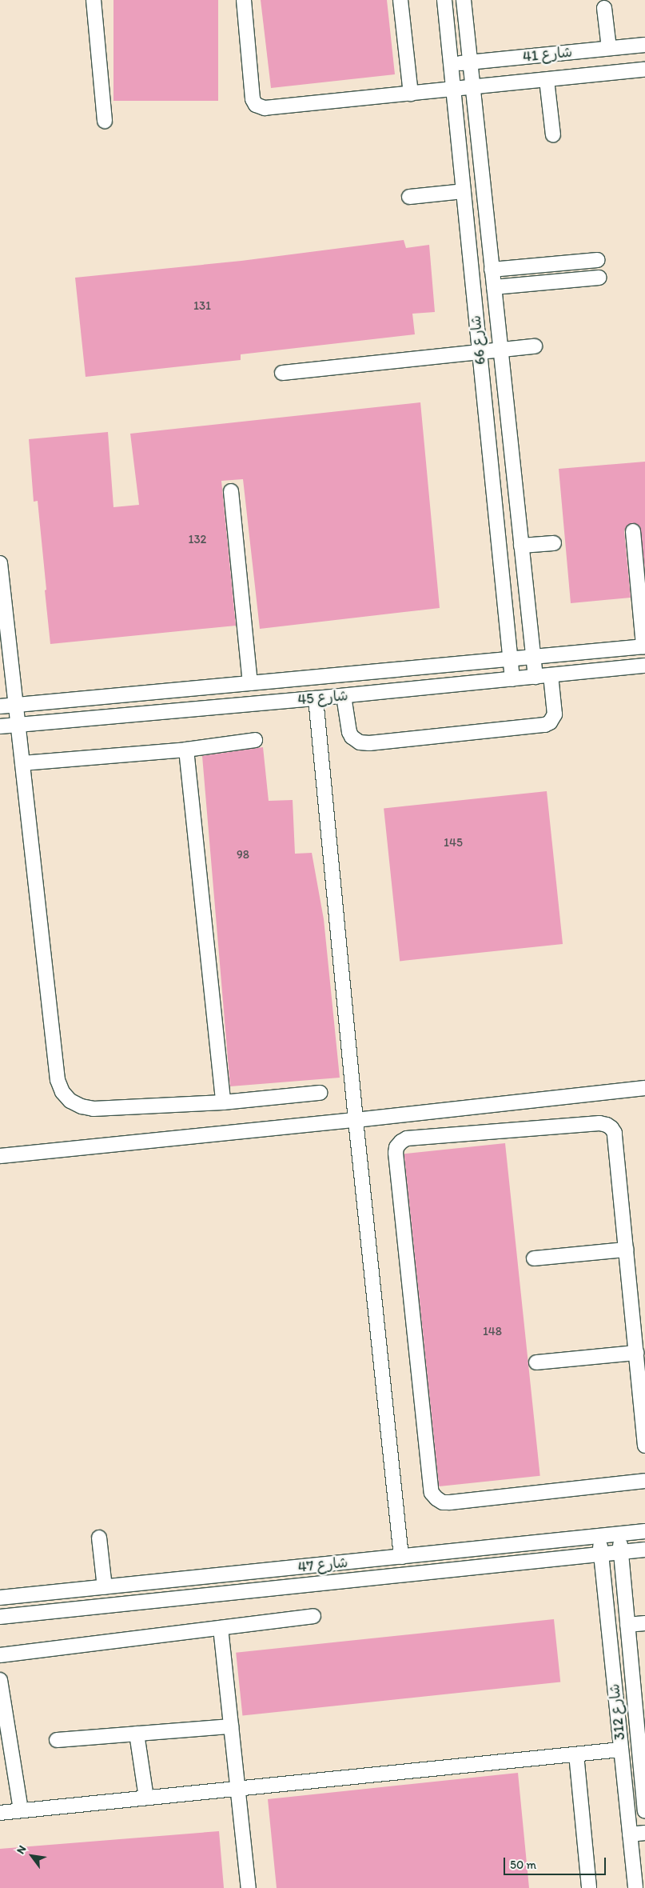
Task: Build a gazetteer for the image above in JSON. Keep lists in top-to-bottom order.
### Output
{
  "streets": {
    "street": [
      "شارع 41",
      "شارع 66",
      "شارع 45",
      "شارع 47",
      "شارع 312"
    ]
  },
  "crossings": [
    ["شارع 41", "شارع 66"],
    ["شارع 66", "شارع 45"],
    ["شارع 47", "شارع 312"]
  ],
  "house_numbers": [
    "131",
    "132",
    "145",
    "98",
    "148"
  ],
  "scale_bar": "50 m",
  "north": "top left"
}
